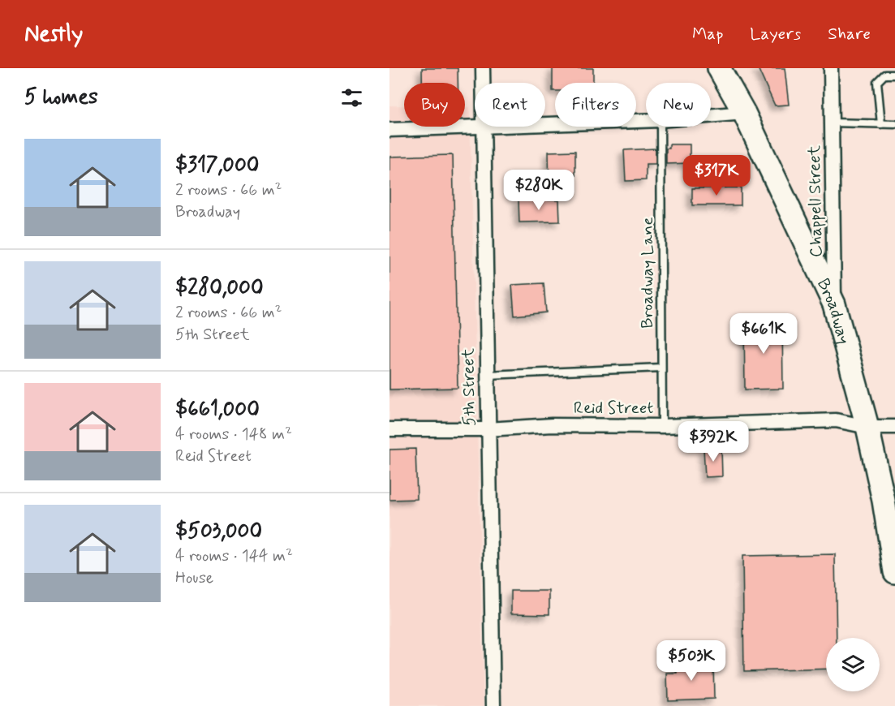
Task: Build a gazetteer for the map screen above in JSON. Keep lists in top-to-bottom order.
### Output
{
  "streets": {
    "main road": ["Broadway"],
    "street": ["Chappell Street", "5th Street", "Reid Street"],
    "lane": ["Broadway Lane"]
  },
  "crossings": [
    ["Chappell Street", "Broadway"],
    ["Broadway Lane", "Reid Street"],
    ["Broadway", "Reid Street"],
    ["5th Street", "Reid Street"]
  ],
  "page": {
    "header": "Nestly",
    "nav": ["Map", "Layers", "Share"],
    "heading": "5 homes",
    "chip": [
      "Buy",
      "Rent",
      "Filters",
      "New"
    ],
    "list": [
      {
        "name": "$317,000",
        "note": "2 rooms · 66 m² · Broadway"
      },
      {
        "name": "$280,000",
        "note": "2 rooms · 66 m² · 5th Street"
      },
      {
        "name": "$661,000",
        "note": "4 rooms · 148 m² · Reid Street"
      },
      {
        "name": "$503,000",
        "note": "4 rooms · 144 m² · House"
      }
    ],
    "price": [
      "$317K",
      "$280K",
      "$661K",
      "$392K",
      "$503K"
    ]
  }
}
